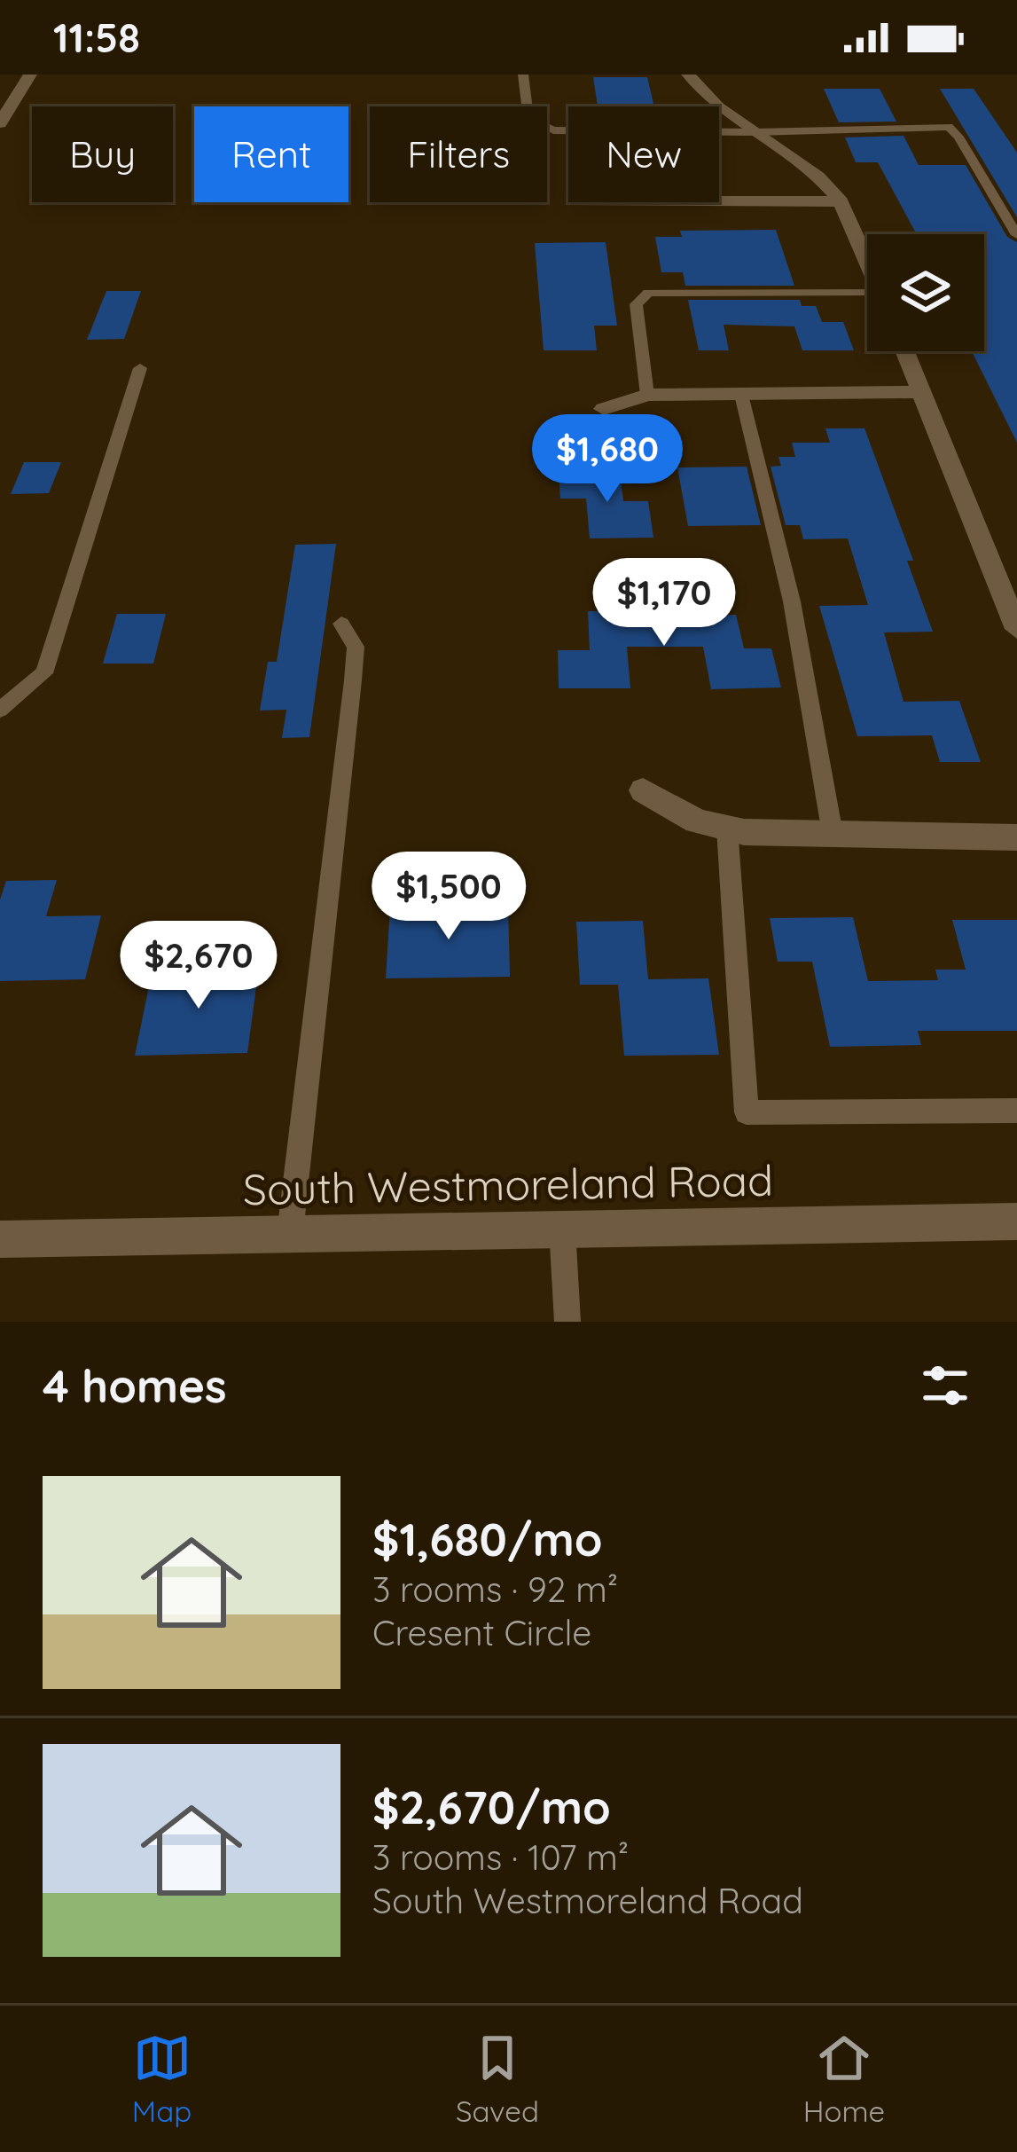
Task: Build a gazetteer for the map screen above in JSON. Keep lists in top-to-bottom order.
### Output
{
  "streets": {
    "street": ["South Westmoreland Road"]
  },
  "page": {
    "status": "11:58",
    "chip": [
      "Buy",
      "Rent",
      "Filters",
      "New"
    ],
    "price": [
      "$1,680",
      "$1,170",
      "$1,500",
      "$2,670"
    ],
    "heading": "4 homes",
    "list": [
      {
        "name": "$1,680/mo",
        "note": "3 rooms · 92 m² · Cresent Circle"
      },
      {
        "name": "$2,670/mo",
        "note": "3 rooms · 107 m² · South Westmoreland Road"
      }
    ],
    "tabs": ["Map", "Saved", "Home"]
  }
}
